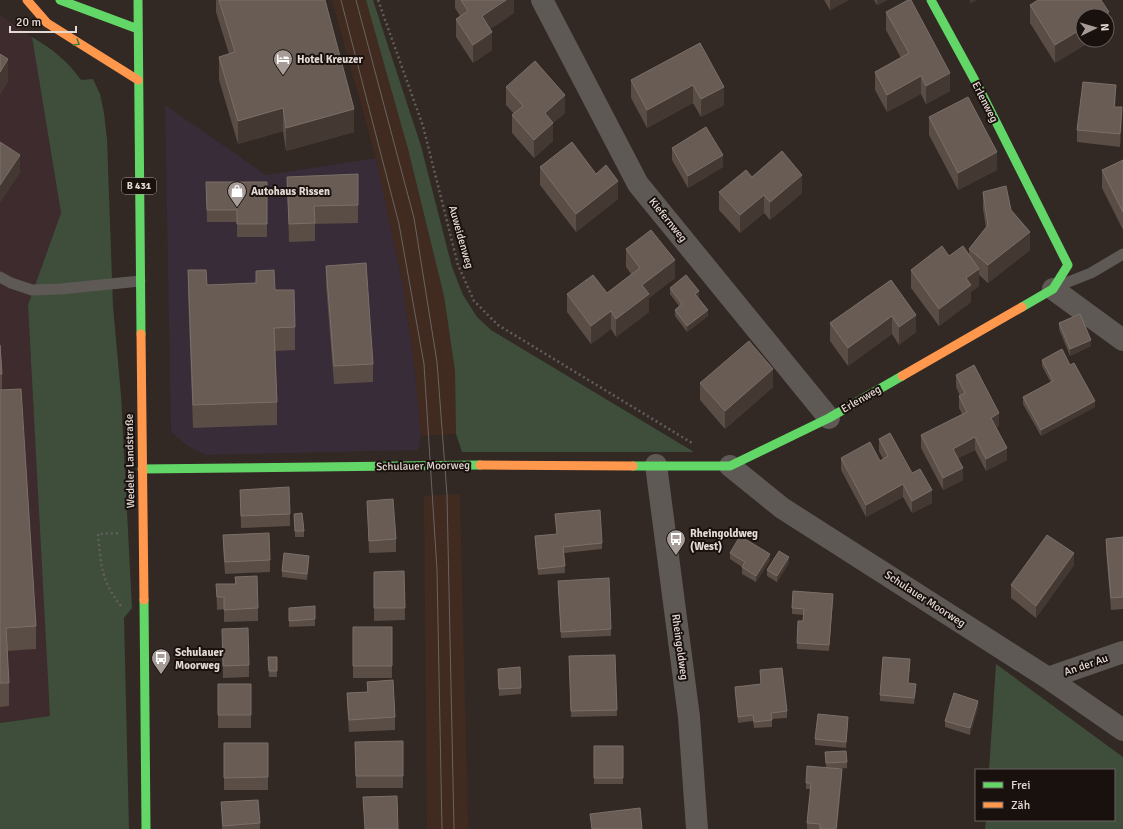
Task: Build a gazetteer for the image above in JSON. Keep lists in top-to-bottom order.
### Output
{
  "streets": {
    "street": [
      "Erlenweg",
      "B 431",
      "Kiefernweg",
      "Wedeler Landstraße",
      "Schulauer Moorweg",
      "Rheingoldweg",
      "An der Au"
    ],
    "path": ["Auweidenweg"]
  },
  "crossings": [
    ["Erlenweg", "Kiefernweg"],
    ["Erlenweg", "Schulauer Moorweg"],
    ["Erlenweg", "Rheingoldweg"],
    ["B 431", "Wedeler Landstraße"],
    ["Wedeler Landstraße", "Schulauer Moorweg"],
    ["Schulauer Moorweg", "Rheingoldweg"],
    ["Schulauer Moorweg", "An der Au"]
  ],
  "places": {
    "hotel": ["Hotel Kreuzer"],
    "shop": ["Autohaus Rissen"],
    "bus stop": ["Rheingoldweg (West)", "Schulauer Moorweg"]
  },
  "legend": ["Frei", "Zäh"],
  "scale_bar": "20 m",
  "north": "right"
}
